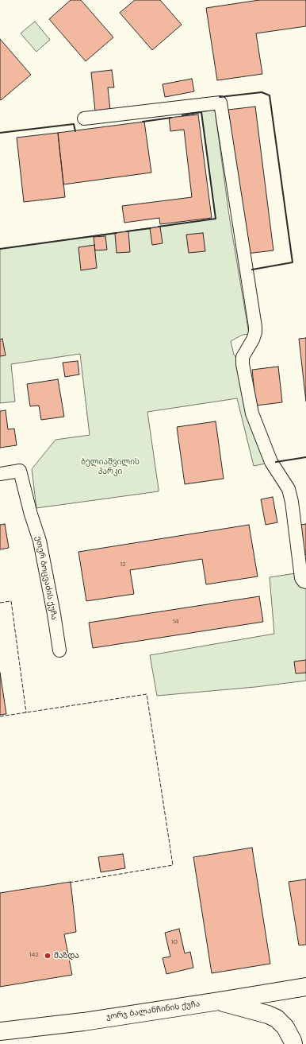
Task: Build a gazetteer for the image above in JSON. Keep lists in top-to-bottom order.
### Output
{
  "streets": {
    "main road": ["ჯორჯ ბალანჩინის ქუჩა"],
    "street": ["ეთერ ბოცვაძის ქუჩა"]
  },
  "parks": ["ბელიაშვილის პარკი"],
  "places": ["მაზდა"],
  "house_numbers": [
    "12",
    "14",
    "10",
    "142"
  ]
}
